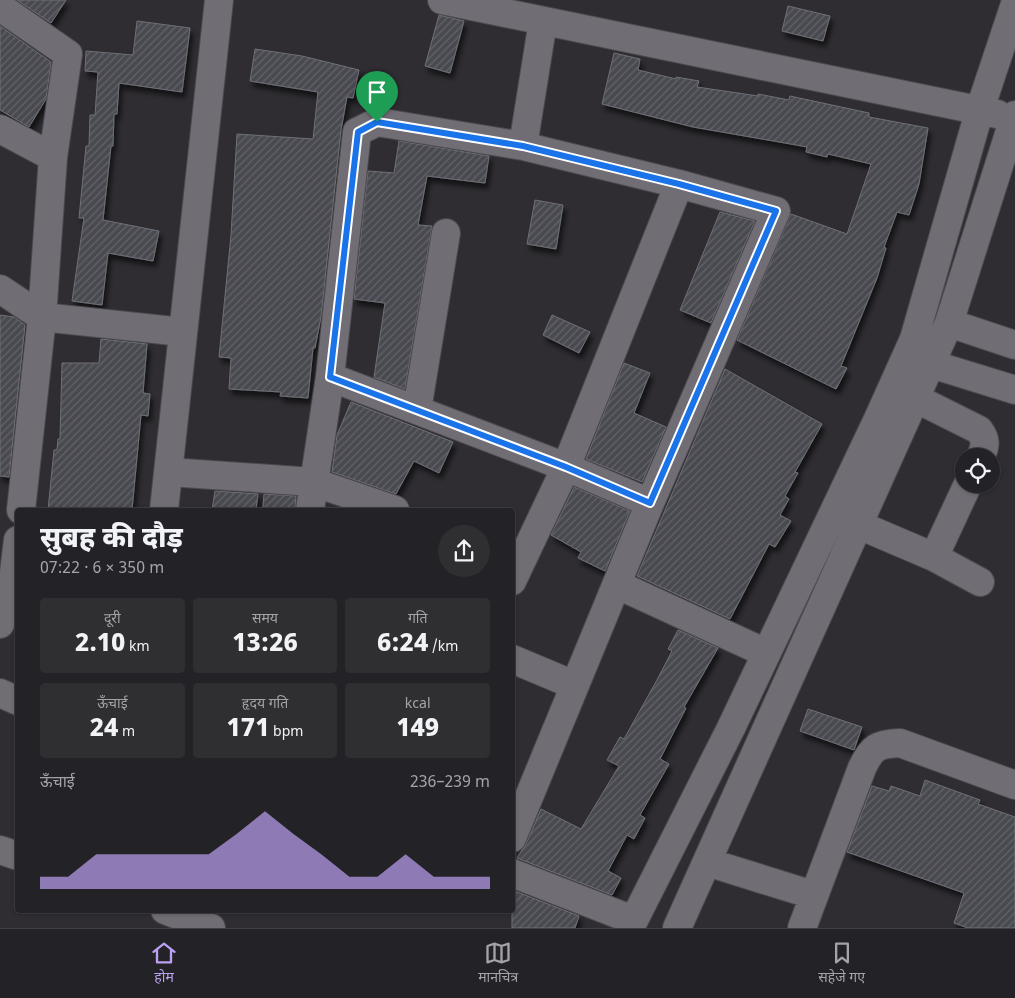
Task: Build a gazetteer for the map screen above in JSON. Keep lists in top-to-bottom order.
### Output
{
  "page": {
    "heading": ["सुबह की दौड़", "07:22 · 6 × 350 m"],
    "stats": [
      ["दूरी", "2.10 km"],
      ["समय", "13:26"],
      ["गति", "6:24 /km"],
      ["ऊँचाई", "24 m"],
      ["हृदय गति", "171 bpm"],
      ["kcal", "149"]
    ],
    "chart": ["ऊँचाई", "236–239 m"],
    "tabs": ["होम", "मानचित्र", "सहेजे गए"]
  }
}
